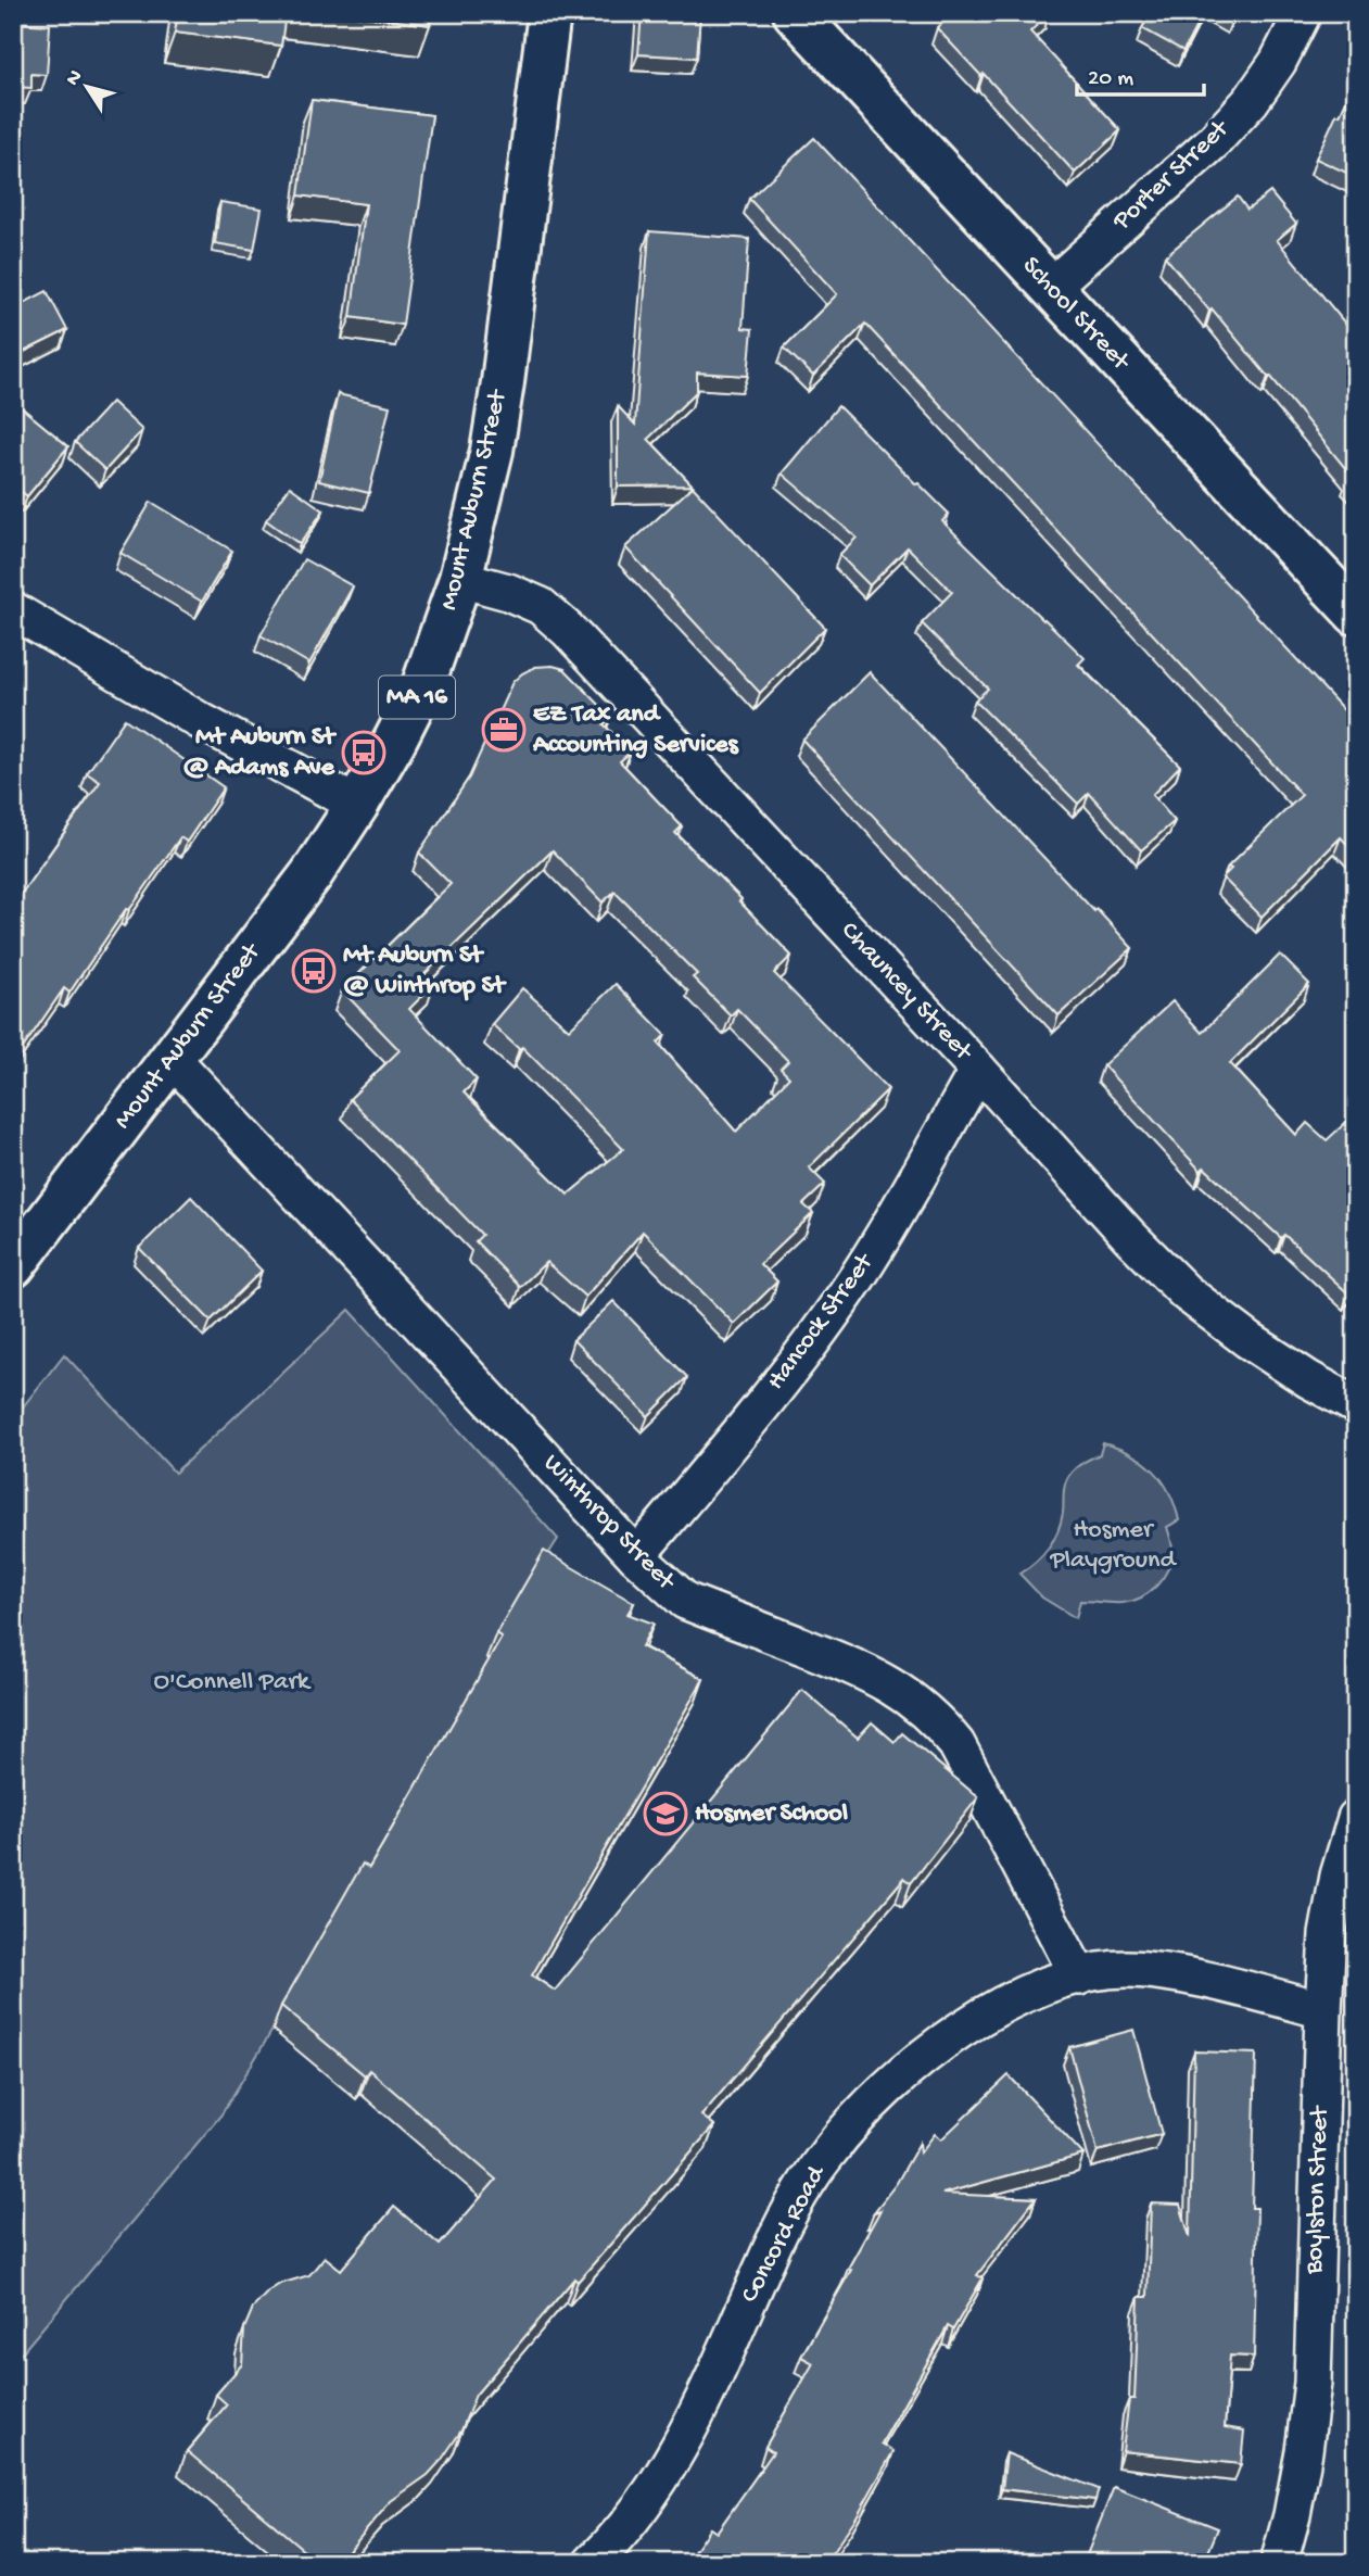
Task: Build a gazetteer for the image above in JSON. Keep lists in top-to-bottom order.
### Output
{
  "streets": {
    "main road": ["School Street", "Mount Auburn Street", "MA 16"],
    "street": [
      "Porter Street",
      "Chauncey Street",
      "Hancock Street",
      "Winthrop Street",
      "Boylston Street",
      "Concord Road"
    ]
  },
  "crossings": [
    ["Porter Street", "School Street"],
    ["Mount Auburn Street", "Chauncey Street"],
    ["Mount Auburn Street", "Winthrop Street"],
    ["Chauncey Street", "Hancock Street"],
    ["Hancock Street", "Winthrop Street"],
    ["Winthrop Street", "Concord Road"],
    ["Boylston Street", "Concord Road"]
  ],
  "parks": ["Hosmer Playground", "O'Connell Park"],
  "places": {
    "office": ["EZ Tax and Accounting Services"],
    "bus stop": ["Mt Auburn St @ Adams Ave", "Mt Auburn St @ Winthrop St"],
    "school or university": ["Hosmer School"]
  },
  "scale_bar": "20 m",
  "north": "top left"
}
